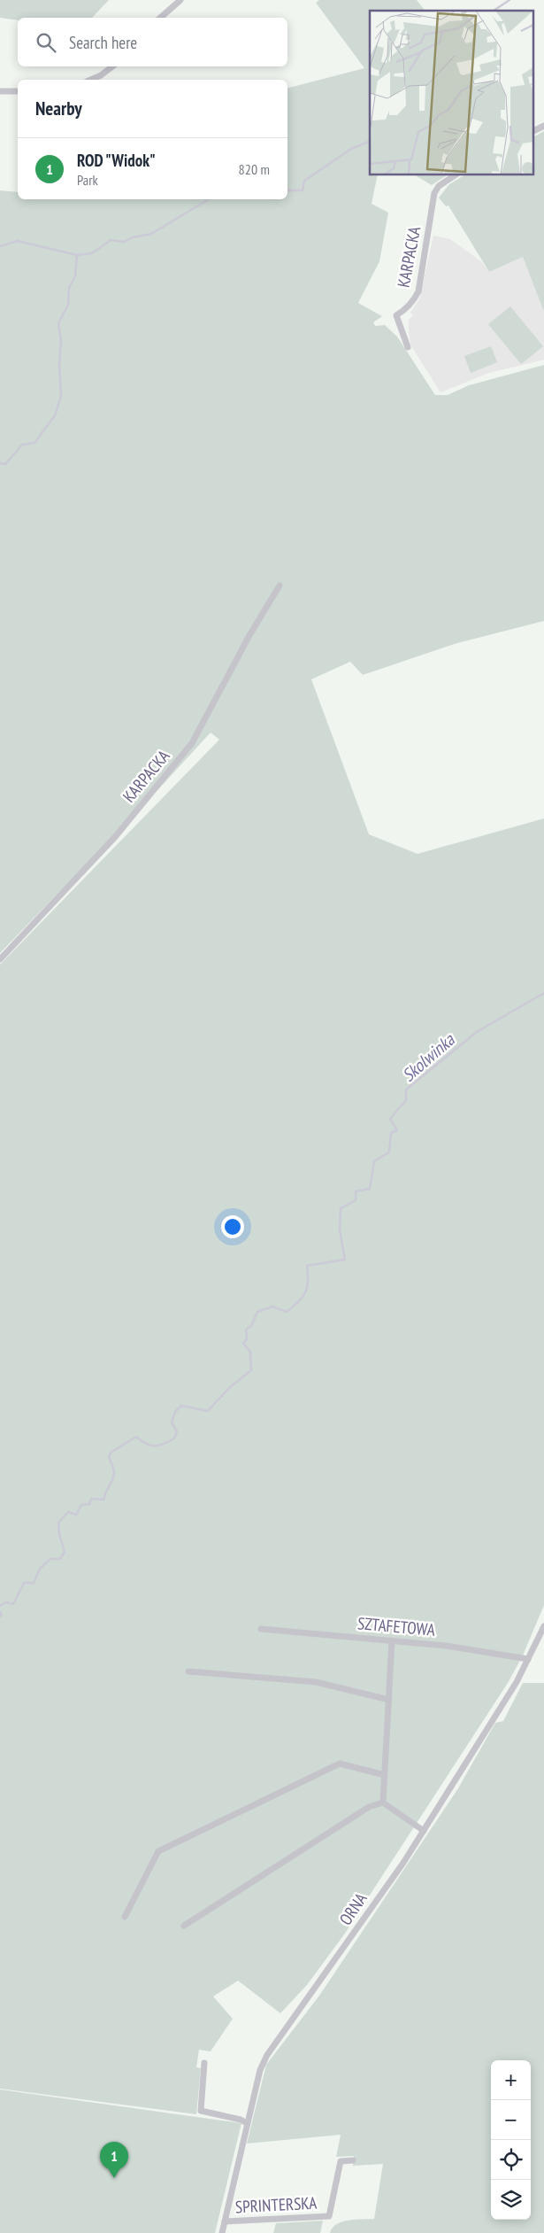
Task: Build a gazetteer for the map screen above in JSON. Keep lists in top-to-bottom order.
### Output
{
  "streets": {
    "street": [
      "KARPACKA",
      "SZTAFETOWA",
      "ORNA",
      "SPRINTERSKA"
    ]
  },
  "crossings": [
    ["SZTAFETOWA", "ORNA"],
    ["ORNA", "SPRINTERSKA"]
  ],
  "water": ["Skolwinka"],
  "page": {
    "search": "Search here",
    "heading": "Nearby",
    "list": [
      {
        "mark": "1",
        "name": "ROD \"Widok\"",
        "note": "Park",
        "value": "820 m"
      }
    ],
    "map_buttons": ["+", "−"],
    "pins": "1"
  }
}
